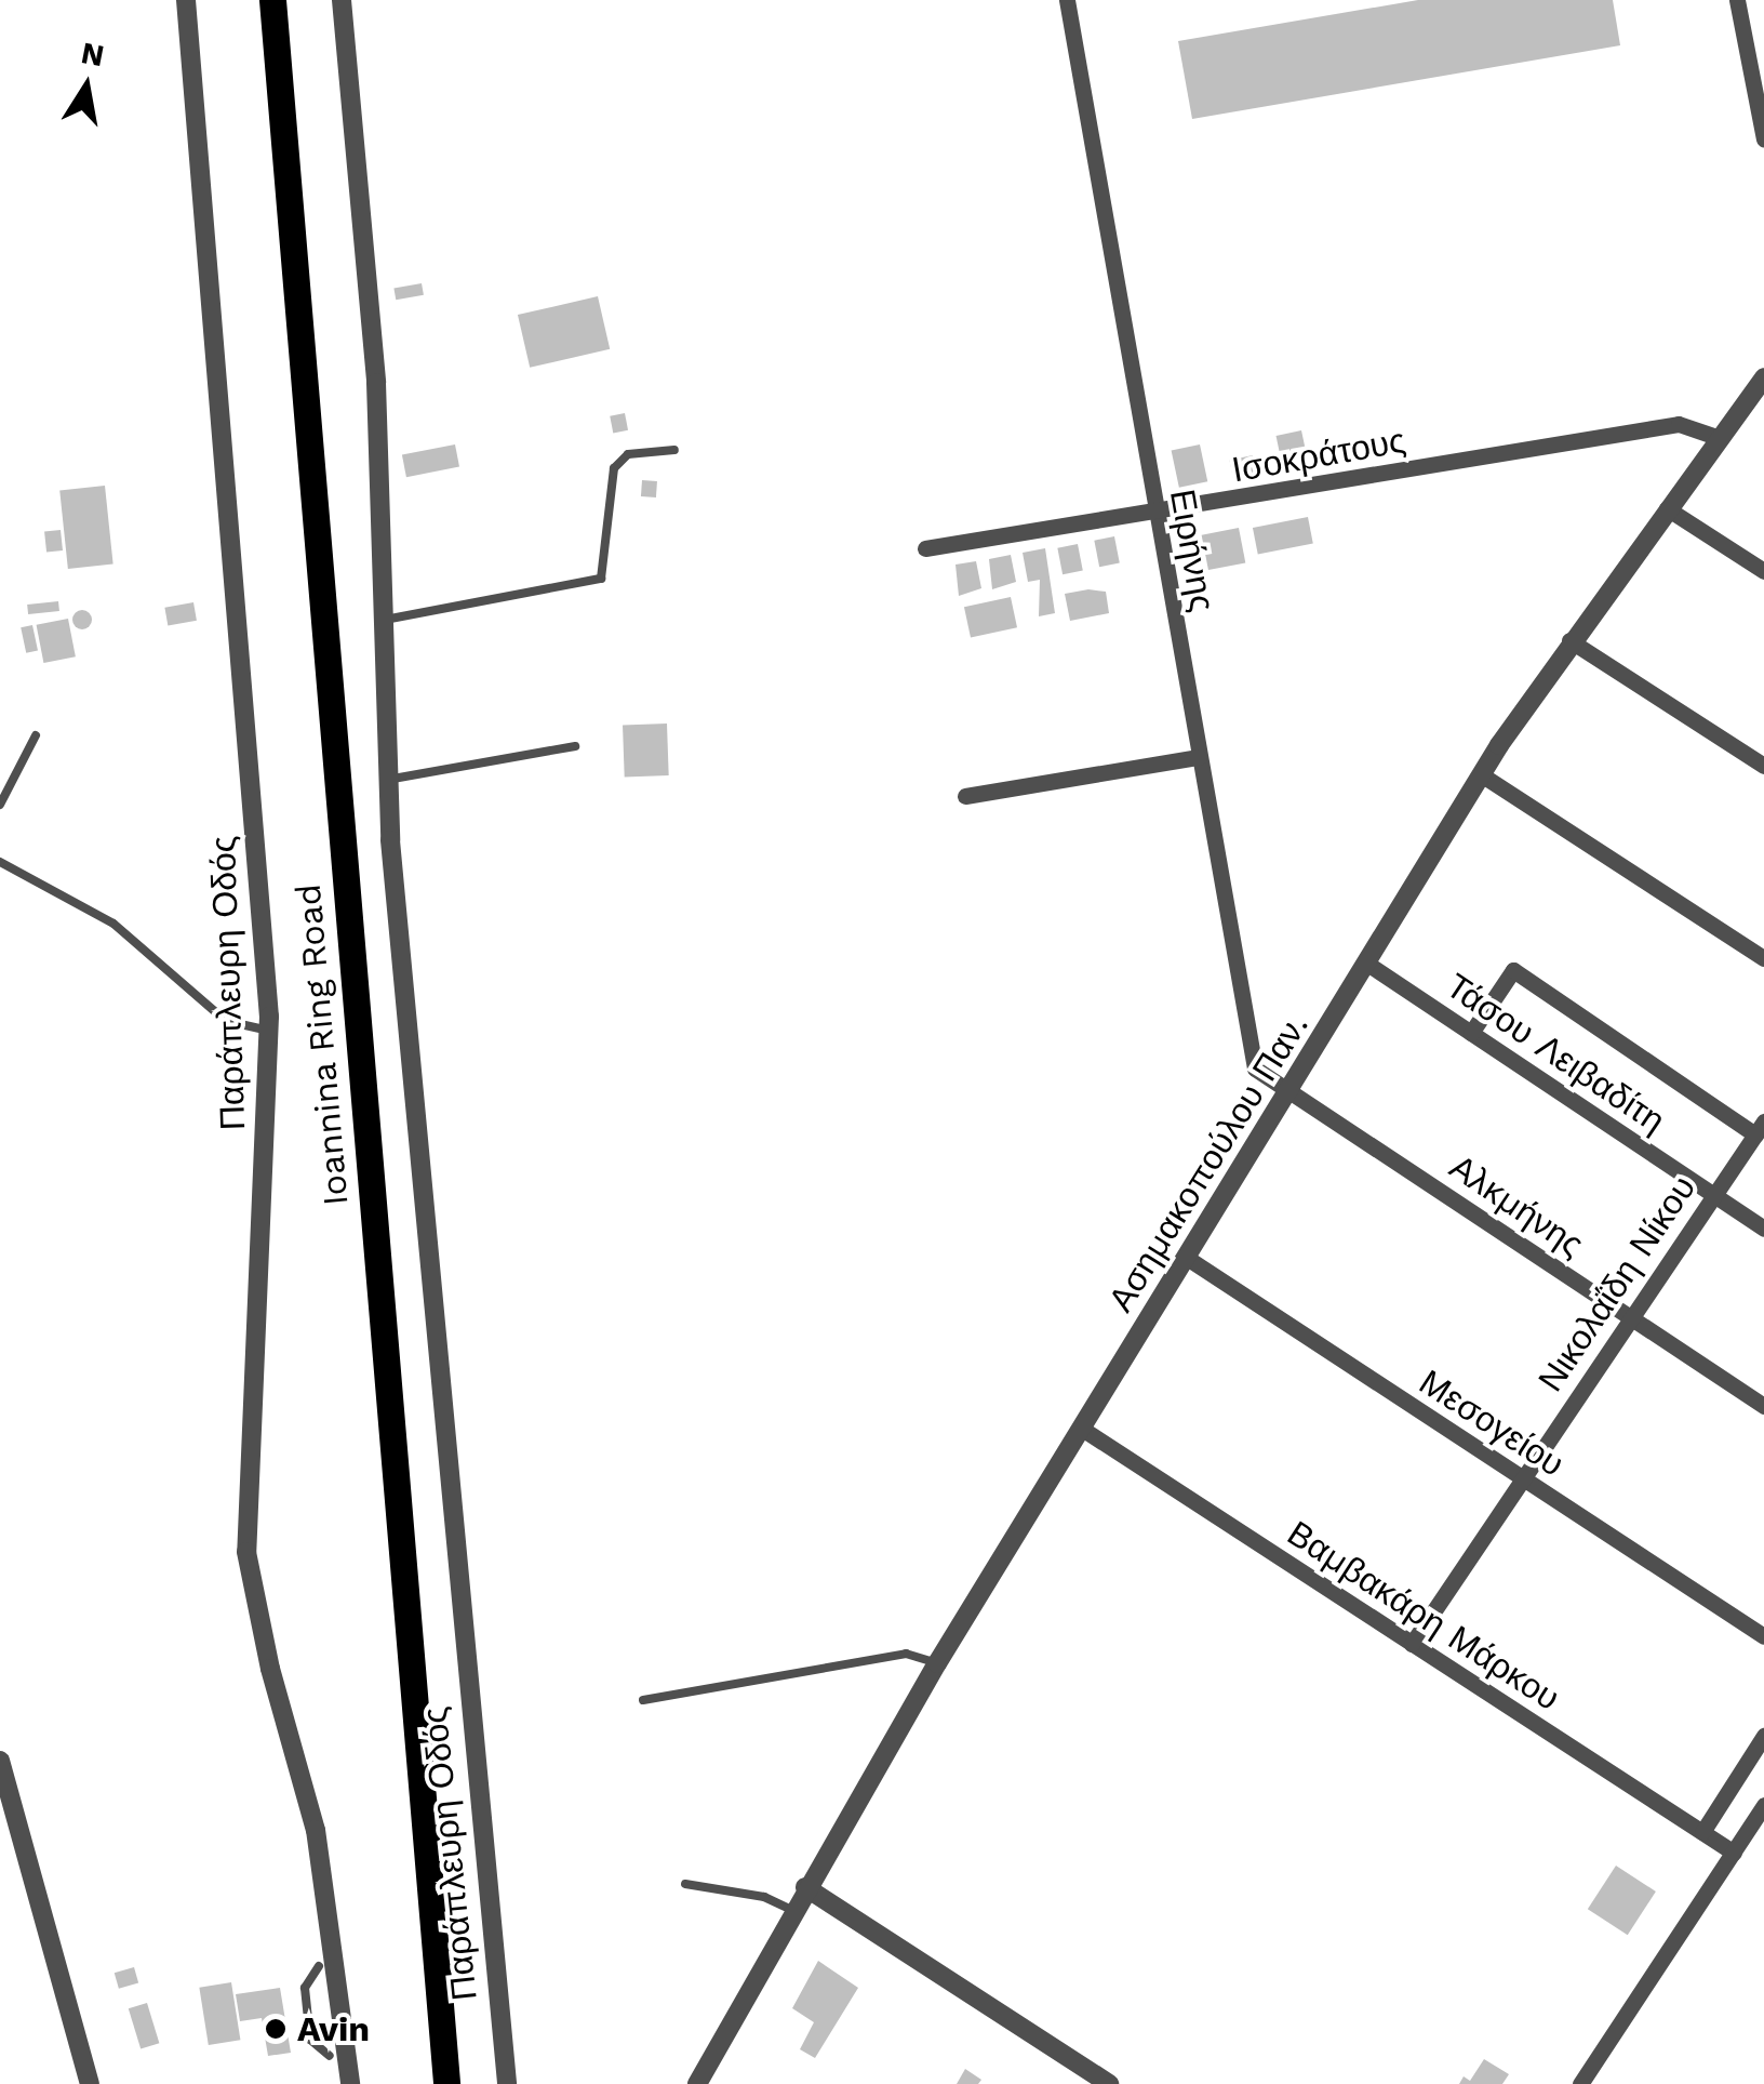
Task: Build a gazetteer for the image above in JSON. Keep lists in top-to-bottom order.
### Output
{
  "streets": {
    "highway": ["Ioannina Ring Road"],
    "street": [
      "Ισοκράτους",
      "Ειρήνης",
      "Παράπλευρη Οδός",
      "Τάσου Λειβαδίτη",
      "Ασημακοπούλου Παν.",
      "Αλκμήνης",
      "Νικολαΐδη Νίκου",
      "Μεσογείου",
      "Βαμβακάρη Μάρκου"
    ]
  },
  "crossings": [
    ["Ισοκράτους", "Ειρήνης"],
    ["Ισοκράτους", "Ασημακοπούλου Παν."],
    ["Ειρήνης", "Ασημακοπούλου Παν."],
    ["Ειρήνης", "Αλκμήνης"],
    ["Τάσου Λειβαδίτη", "Ασημακοπούλου Παν."],
    ["Τάσου Λειβαδίτη", "Νικολαΐδη Νίκου"],
    ["Ασημακοπούλου Παν.", "Αλκμήνης"],
    ["Ασημακοπούλου Παν.", "Μεσογείου"],
    ["Ασημακοπούλου Παν.", "Βαμβακάρη Μάρκου"],
    ["Αλκμήνης", "Νικολαΐδη Νίκου"],
    ["Νικολαΐδη Νίκου", "Μεσογείου"],
    ["Νικολαΐδη Νίκου", "Βαμβακάρη Μάρκου"]
  ],
  "places": ["Avin"],
  "north": "top"
}
